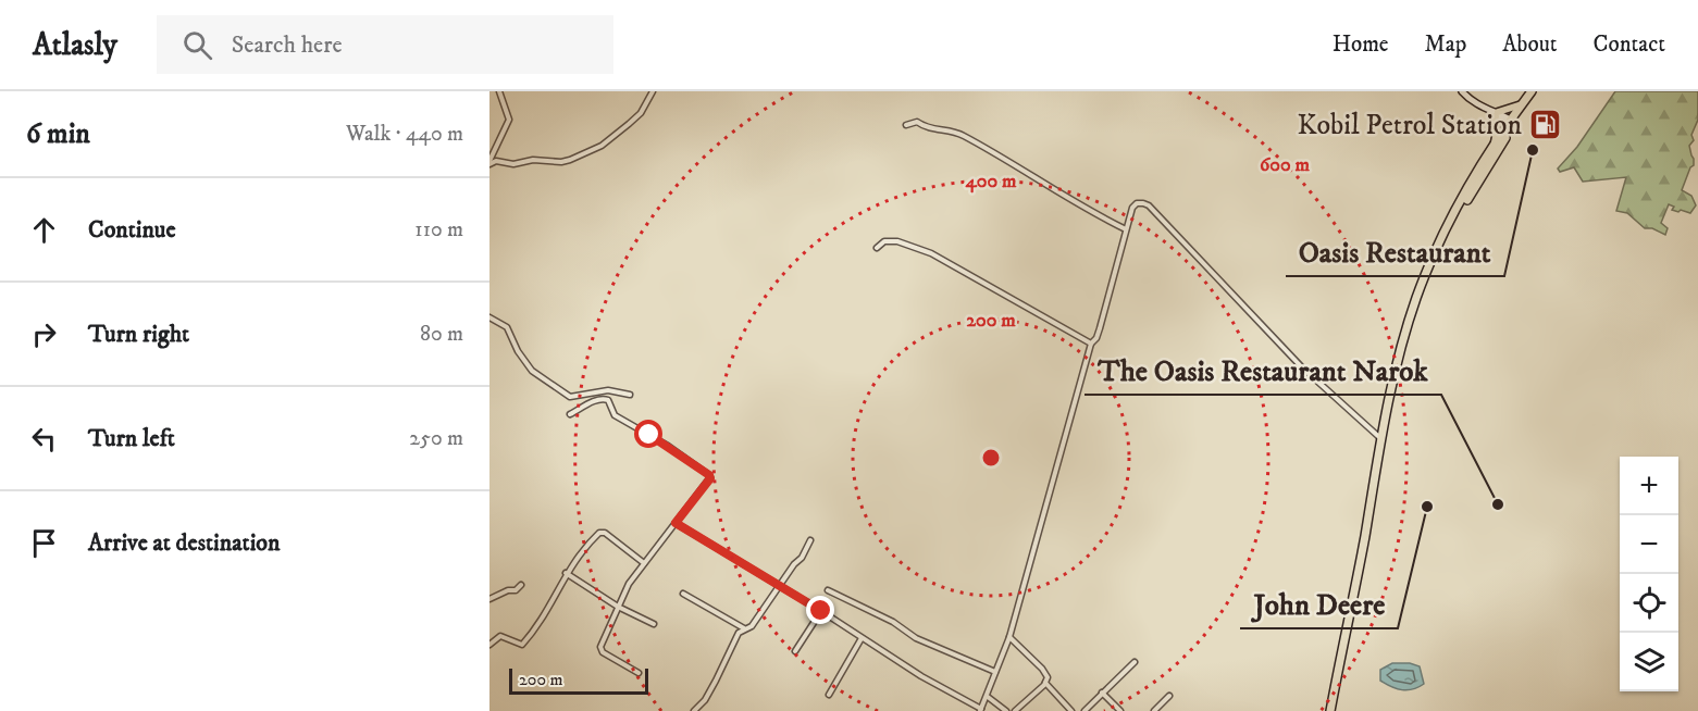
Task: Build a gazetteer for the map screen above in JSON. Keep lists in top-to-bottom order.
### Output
{
  "places": {
    "fuel station": ["Kobil Petrol Station"],
    "other": ["Oasis Restaurant", "The Oasis Restaurant Narok", "John Deere"]
  },
  "scale_bar": "200 m",
  "page": {
    "header": "Atlasly",
    "search": "Search here",
    "nav": [
      "Home",
      "Map",
      "About",
      "Contact"
    ],
    "heading": ["6 min", "Walk · 440 m"],
    "list": [
      ["Continue", "110 m"],
      ["Turn right", "80 m"],
      ["Turn left", "250 m"],
      "Arrive at destination"
    ],
    "map_buttons": ["+", "−"],
    "scale": "200 m"
  },
  "rings": ["600 m", "400 m", "200 m"]
}
